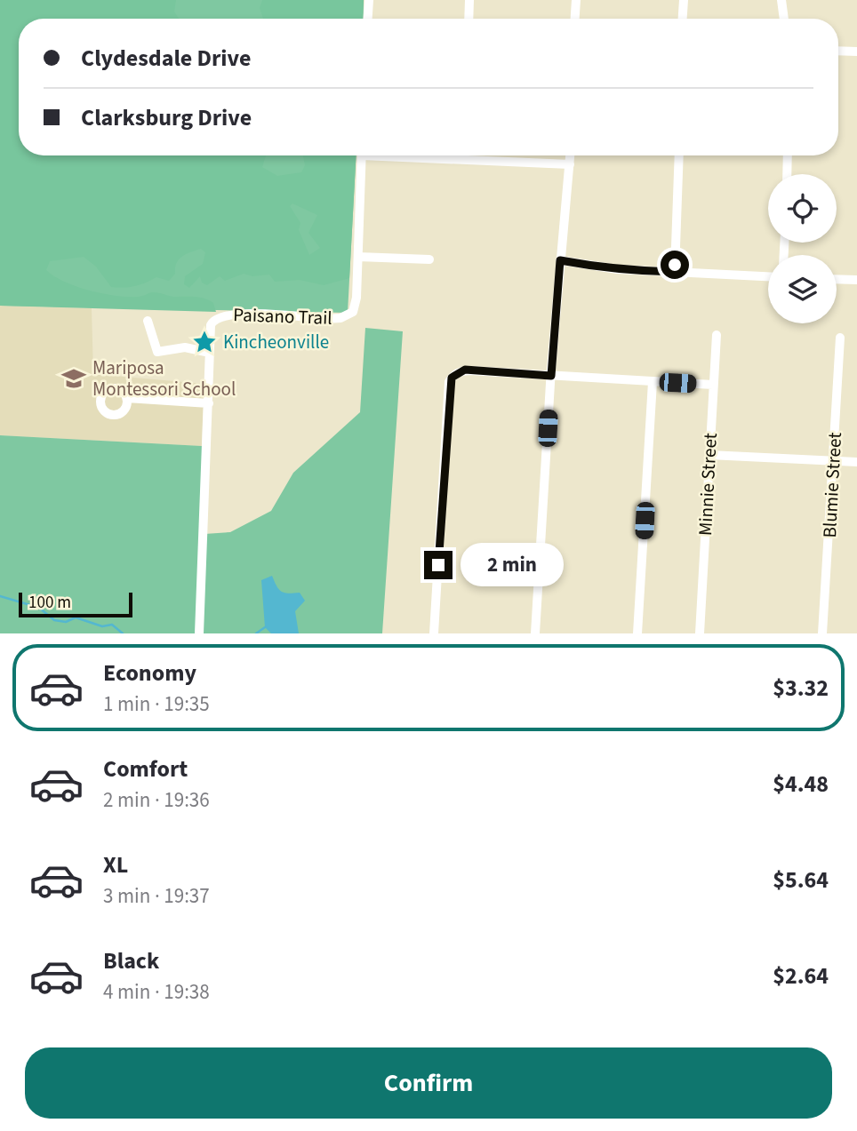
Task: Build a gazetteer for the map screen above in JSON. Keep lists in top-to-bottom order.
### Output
{
  "streets": {
    "street": ["Paisano Trail", "Minnie Street", "Blumie Street"]
  },
  "places": {
    "place": ["Kincheonville"],
    "school or university": ["Mariposa Montessori School"]
  },
  "scale_bar": "100 m",
  "page": {
    "banner": ["Clydesdale Drive", "Clarksburg Drive"],
    "bubble": "2 min",
    "scale": "100 m",
    "list": [
      {
        "name": "Economy",
        "note": "1 min · 19:35",
        "value": "$3.32"
      },
      {
        "name": "Comfort",
        "note": "2 min · 19:36",
        "value": "$4.48"
      },
      {
        "name": "XL",
        "note": "3 min · 19:37",
        "value": "$5.64"
      },
      {
        "name": "Black",
        "note": "4 min · 19:38",
        "value": "$2.64"
      }
    ],
    "buttons": "Confirm"
  }
}
